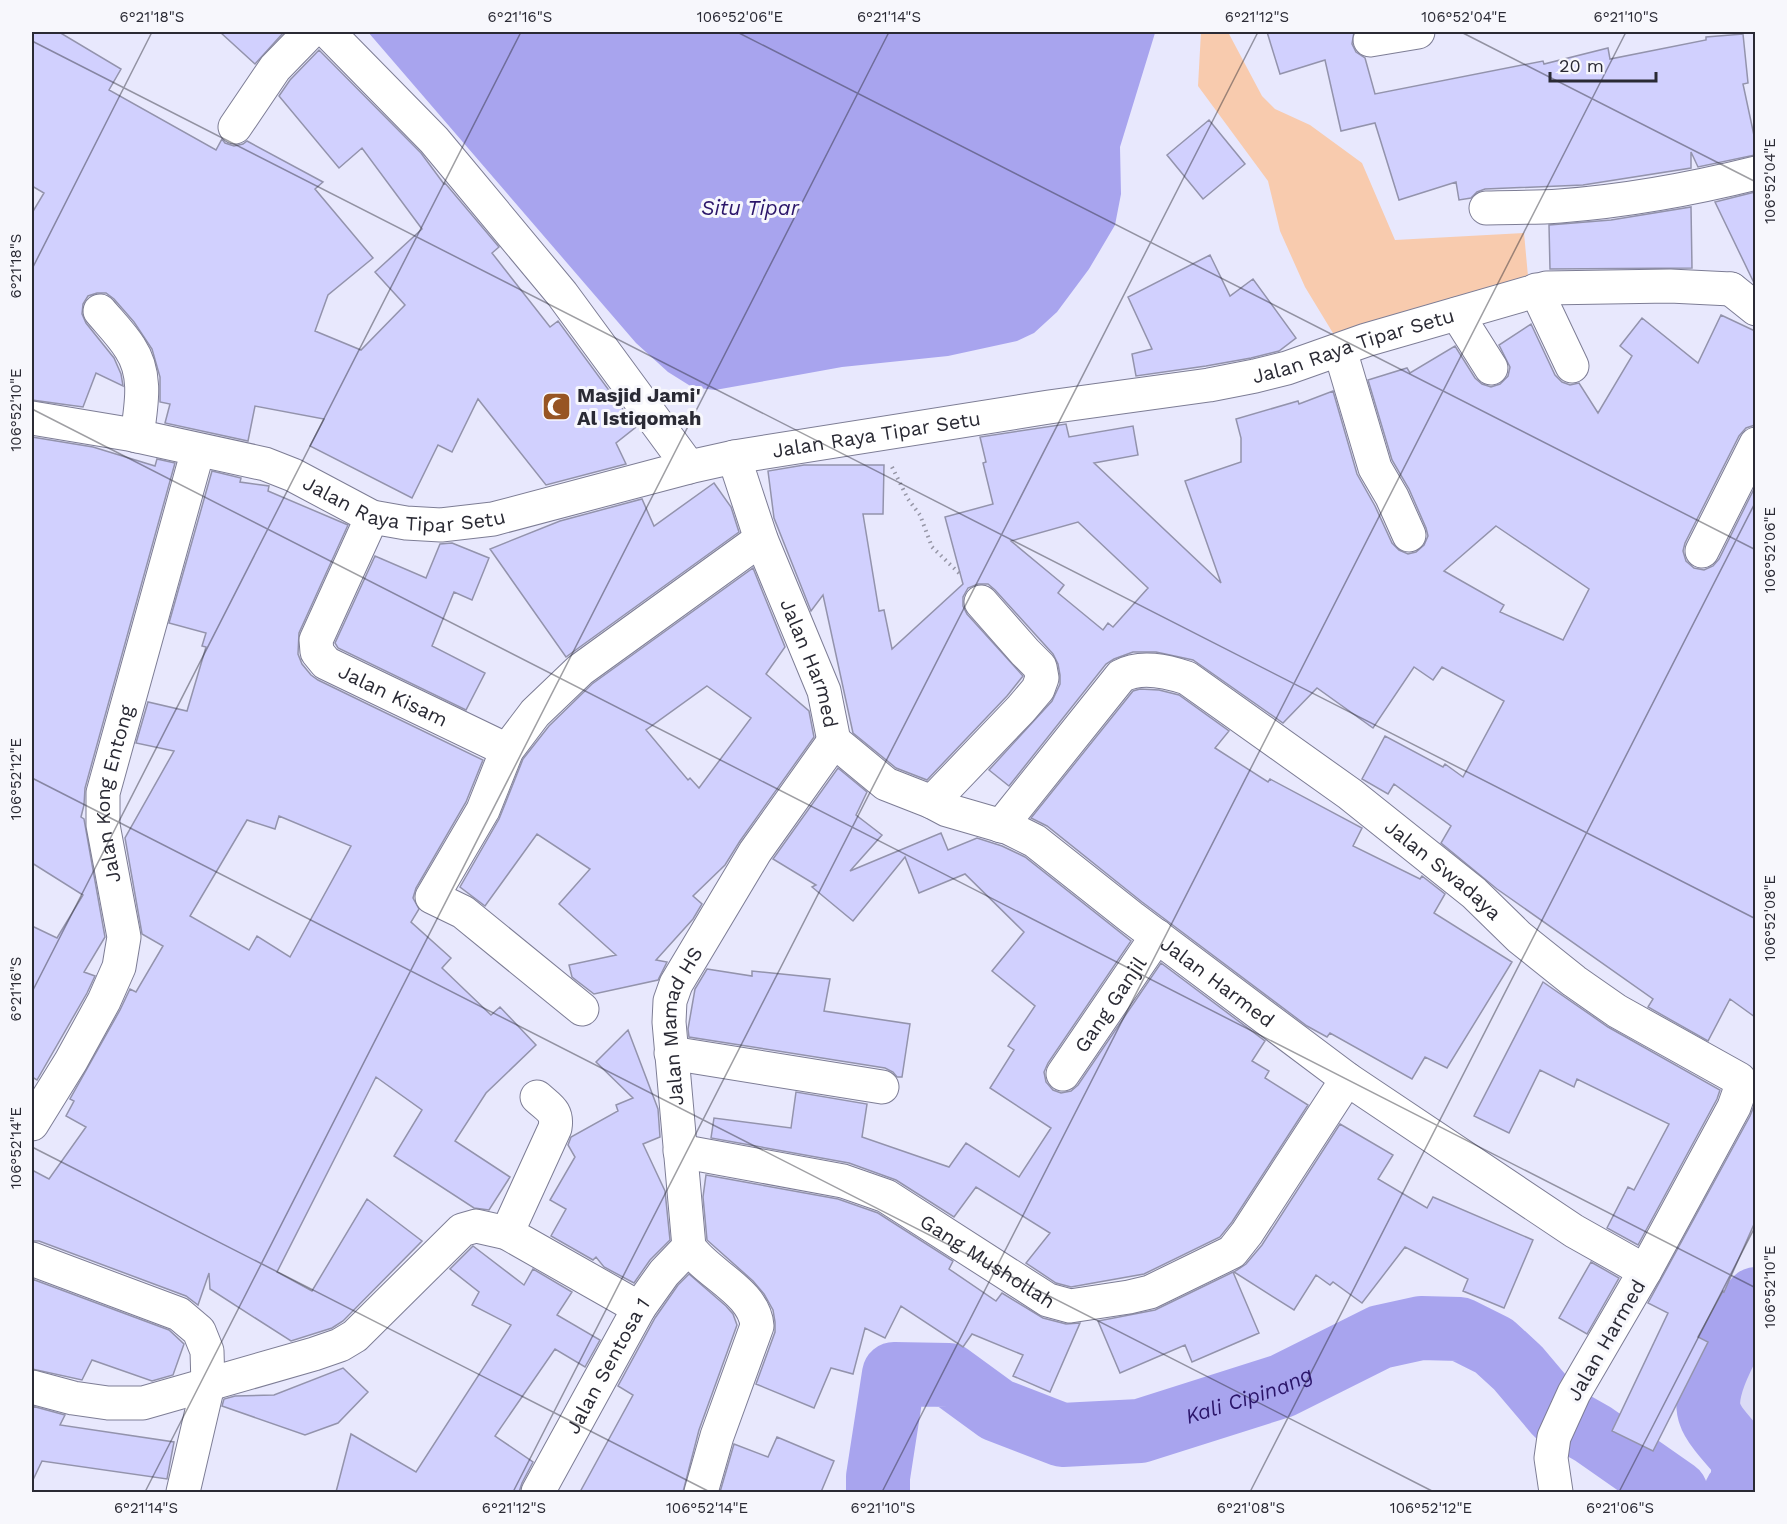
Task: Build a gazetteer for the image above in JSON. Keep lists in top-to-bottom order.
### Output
{
  "streets": {
    "street": [
      "Jalan Raya Tipar Setu",
      "Jalan Harmed",
      "Jalan Kisam",
      "Jalan Kong Entong",
      "Jalan Swadaya",
      "Gang Ganjil",
      "Jalan Mamad HS",
      "Gang Mushollah",
      "Jalan Sentosa 1"
    ]
  },
  "crossings": [
    ["Jalan Raya Tipar Setu", "Jalan Harmed"],
    ["Jalan Raya Tipar Setu", "Jalan Kisam"],
    ["Jalan Raya Tipar Setu", "Jalan Kong Entong"],
    ["Jalan Harmed", "Jalan Swadaya"],
    ["Jalan Harmed", "Gang Ganjil"],
    ["Jalan Harmed", "Jalan Mamad HS"],
    ["Jalan Harmed", "Gang Mushollah"],
    ["Jalan Mamad HS", "Gang Mushollah"],
    ["Jalan Mamad HS", "Jalan Sentosa 1"]
  ],
  "water": ["Situ Tipar", "Kali Cipinang"],
  "places": {
    "mosque": ["Masjid Jami' Al Istiqomah"]
  },
  "scale_bar": "20 m",
  "coordinates": [
    "6°21'18\"S",
    "6°21'16\"S",
    "106°52'06\"E",
    "6°21'14\"S",
    "6°21'12\"S",
    "106°52'04\"E",
    "6°21'10\"S",
    "106°52'10\"E",
    "106°52'12\"E",
    "106°52'08\"E",
    "106°52'14\"E",
    "6°21'08\"S",
    "6°21'06\"S"
  ]
}
